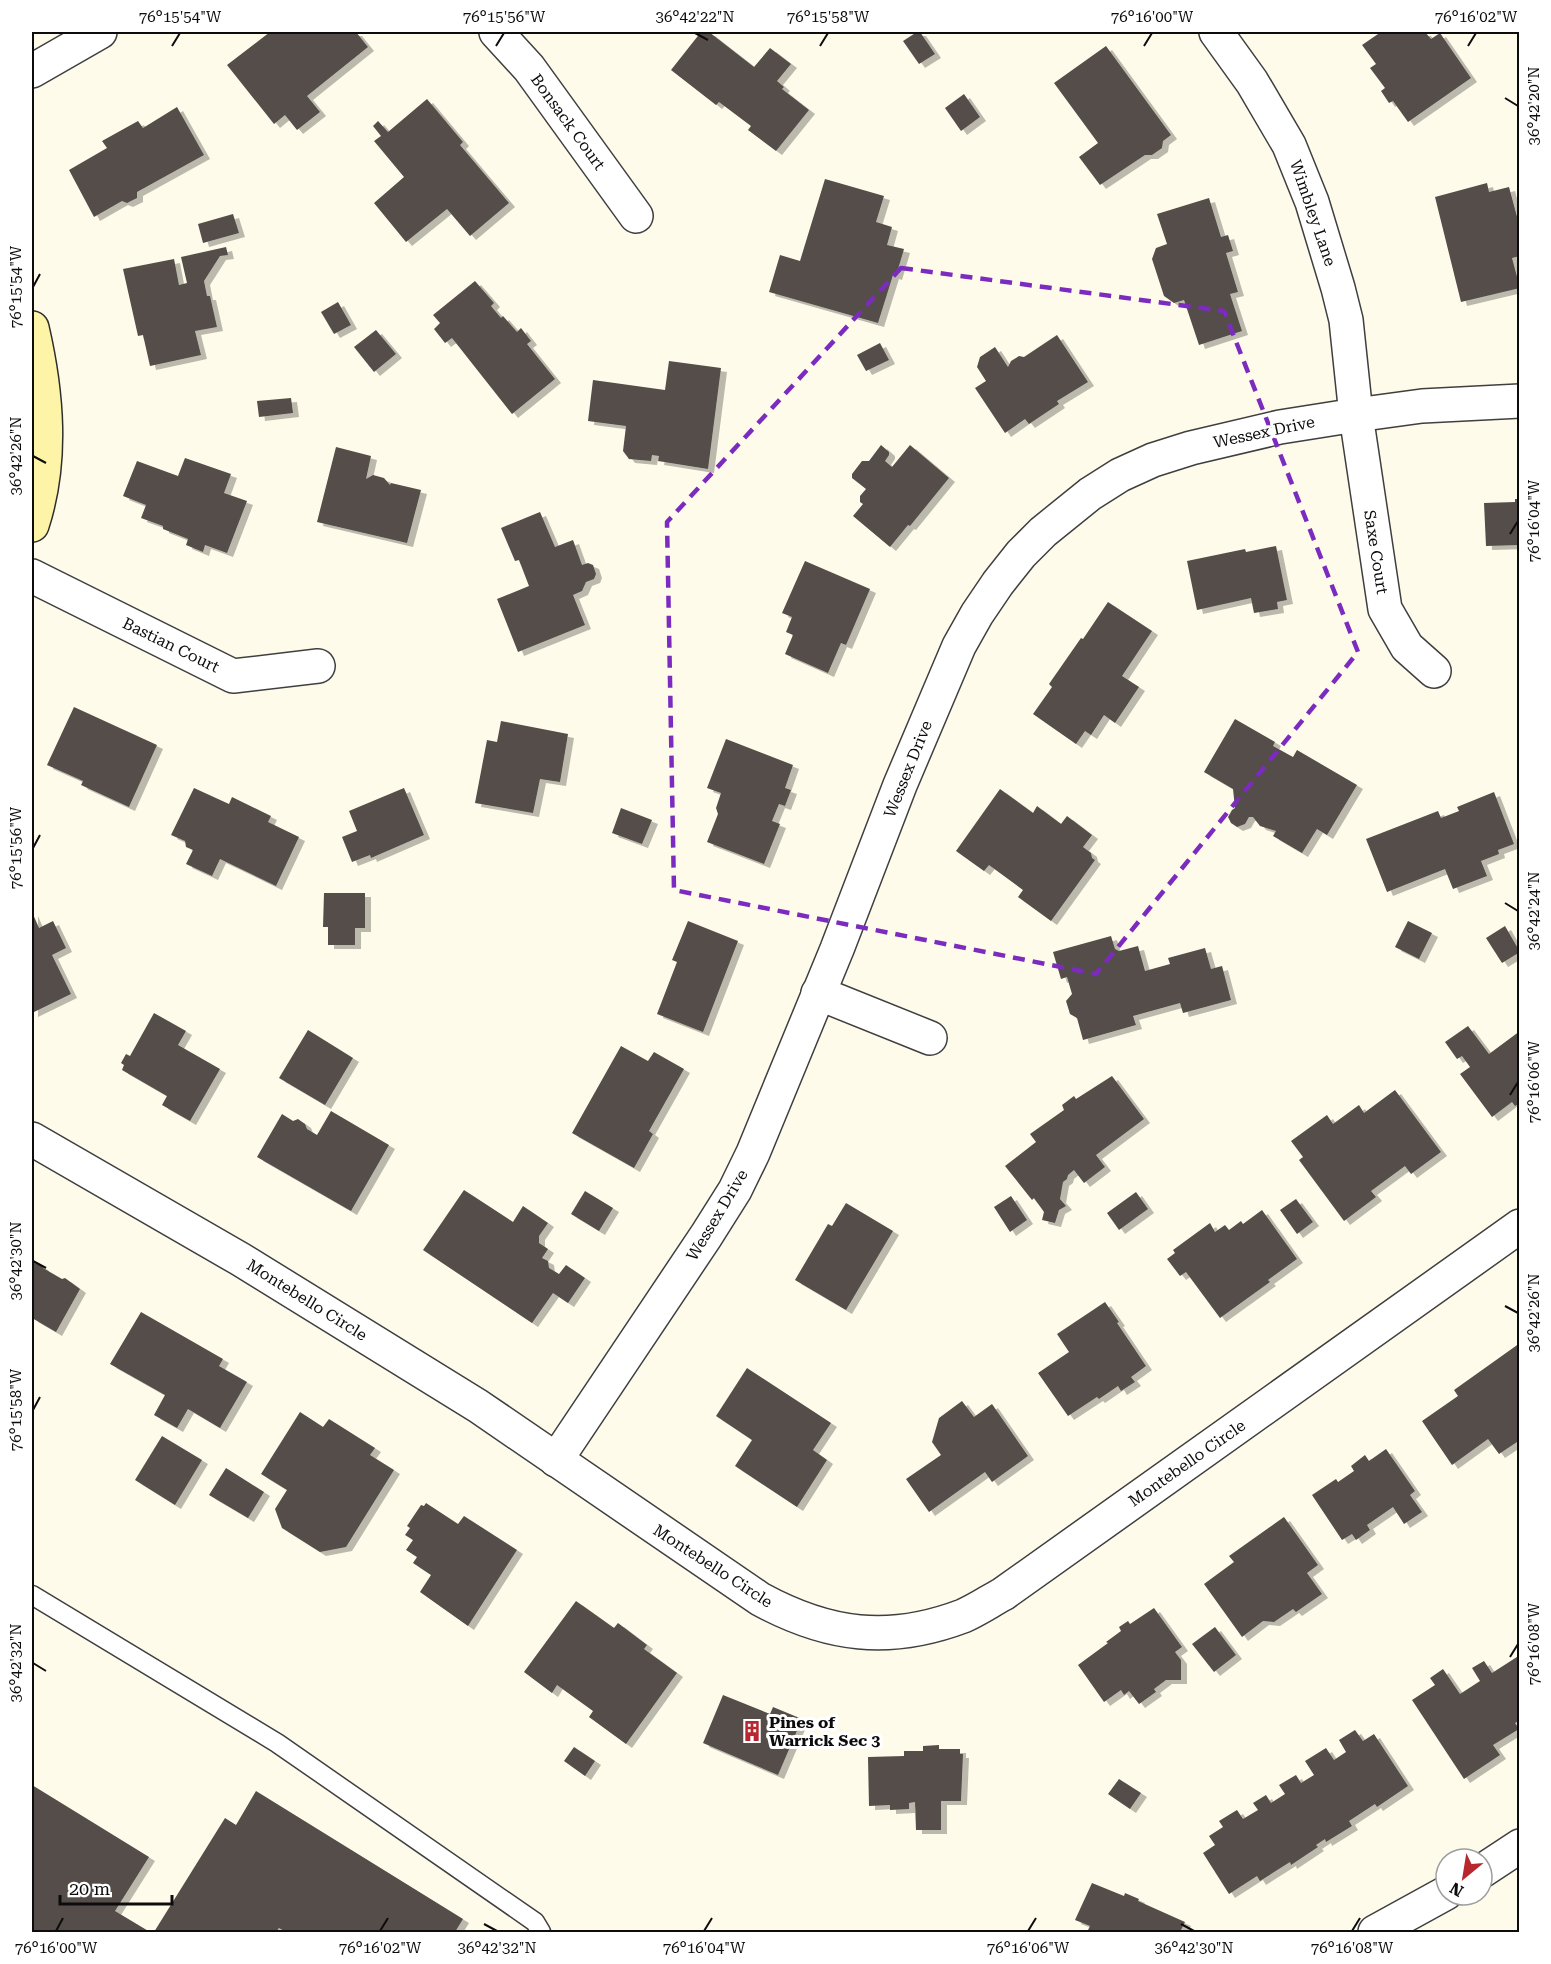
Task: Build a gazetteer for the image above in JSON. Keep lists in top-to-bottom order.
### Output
{
  "streets": {
    "street": [
      "Bonsack Court",
      "Wimbley Lane",
      "Wessex Drive",
      "Saxe Court",
      "Bastian Court",
      "Montebello Circle"
    ]
  },
  "crossings": [
    ["Wimbley Lane", "Wessex Drive"],
    ["Wimbley Lane", "Saxe Court"],
    ["Wessex Drive", "Saxe Court"],
    ["Wessex Drive", "Montebello Circle"]
  ],
  "places": {
    "building": ["Pines of Warrick Sec 3"]
  },
  "scale_bar": "20 m",
  "north": "bottom left",
  "coordinates": [
    "76°15'54\"W",
    "76°15'56\"W",
    "36°42'22\"N",
    "76°15'58\"W",
    "76°16'00\"W",
    "76°16'02\"W",
    "36°42'20\"N",
    "36°42'26\"N",
    "76°16'04\"W",
    "36°42'24\"N",
    "76°16'06\"W",
    "36°42'30\"N",
    "76°16'08\"W",
    "36°42'32\"N"
  ]
}
